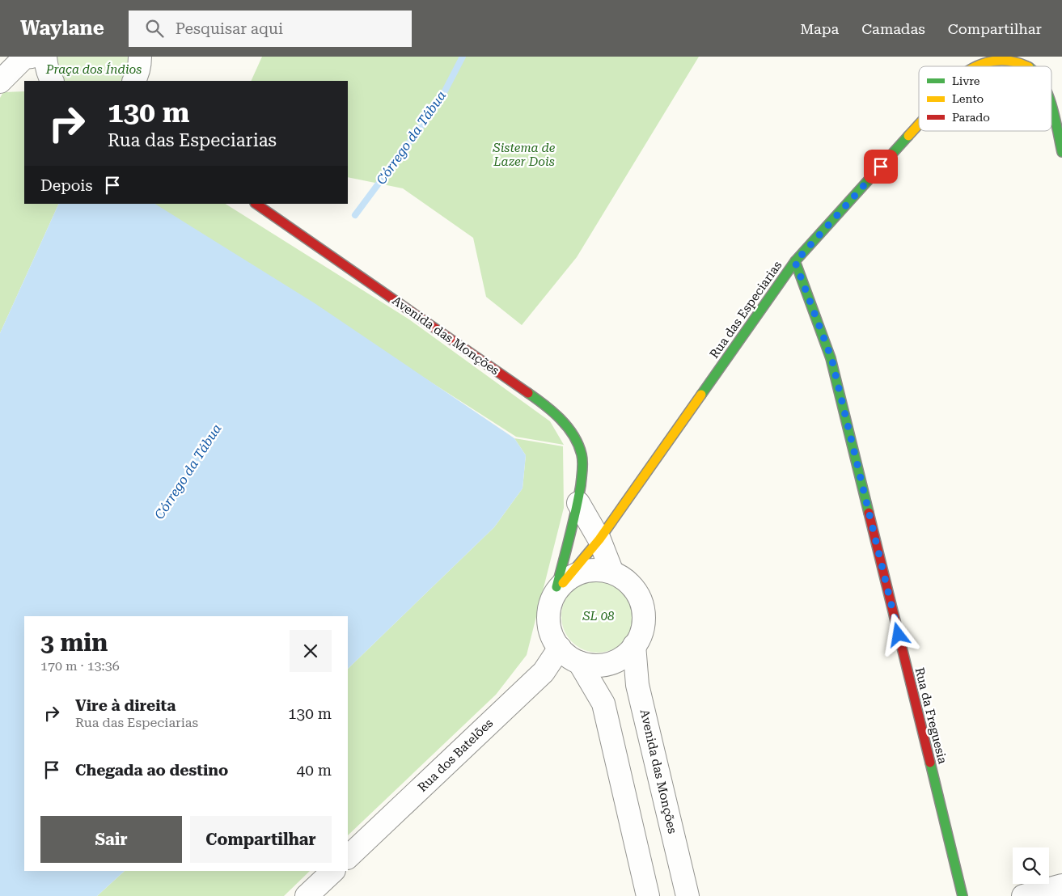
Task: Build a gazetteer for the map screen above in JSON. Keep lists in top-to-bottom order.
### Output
{
  "streets": {
    "street": [
      "Rua das Especiarias",
      "Avenida das Monções",
      "Rua da Freguesia",
      "Rua dos Batelões"
    ]
  },
  "crossings": [
    ["Rua das Especiarias", "Avenida das Monções"],
    ["Rua das Especiarias", "Rua da Freguesia"],
    ["Rua das Especiarias", "Rua dos Batelões"],
    ["Avenida das Monções", "Rua dos Batelões"]
  ],
  "water": ["Córrego da Tábua"],
  "parks": ["Praça dos Índios", "Sistema de Lazer Dois", "SL 08"],
  "legend": ["Livre", "Lento", "Parado"],
  "page": {
    "header": "Waylane",
    "search": "Pesquisar aqui",
    "nav": ["Mapa", "Camadas", "Compartilhar"],
    "turn": ["130 m", "Rua das Especiarias"],
    "then": "Depois",
    "heading": ["3 min", "170 m · 13:36"],
    "list": [
      {
        "name": "Vire à direita",
        "note": "Rua das Especiarias",
        "value": "130 m"
      },
      {
        "name": "Chegada ao destino",
        "value": "40 m"
      }
    ],
    "buttons": ["Sair", "Compartilhar"]
  }
}
